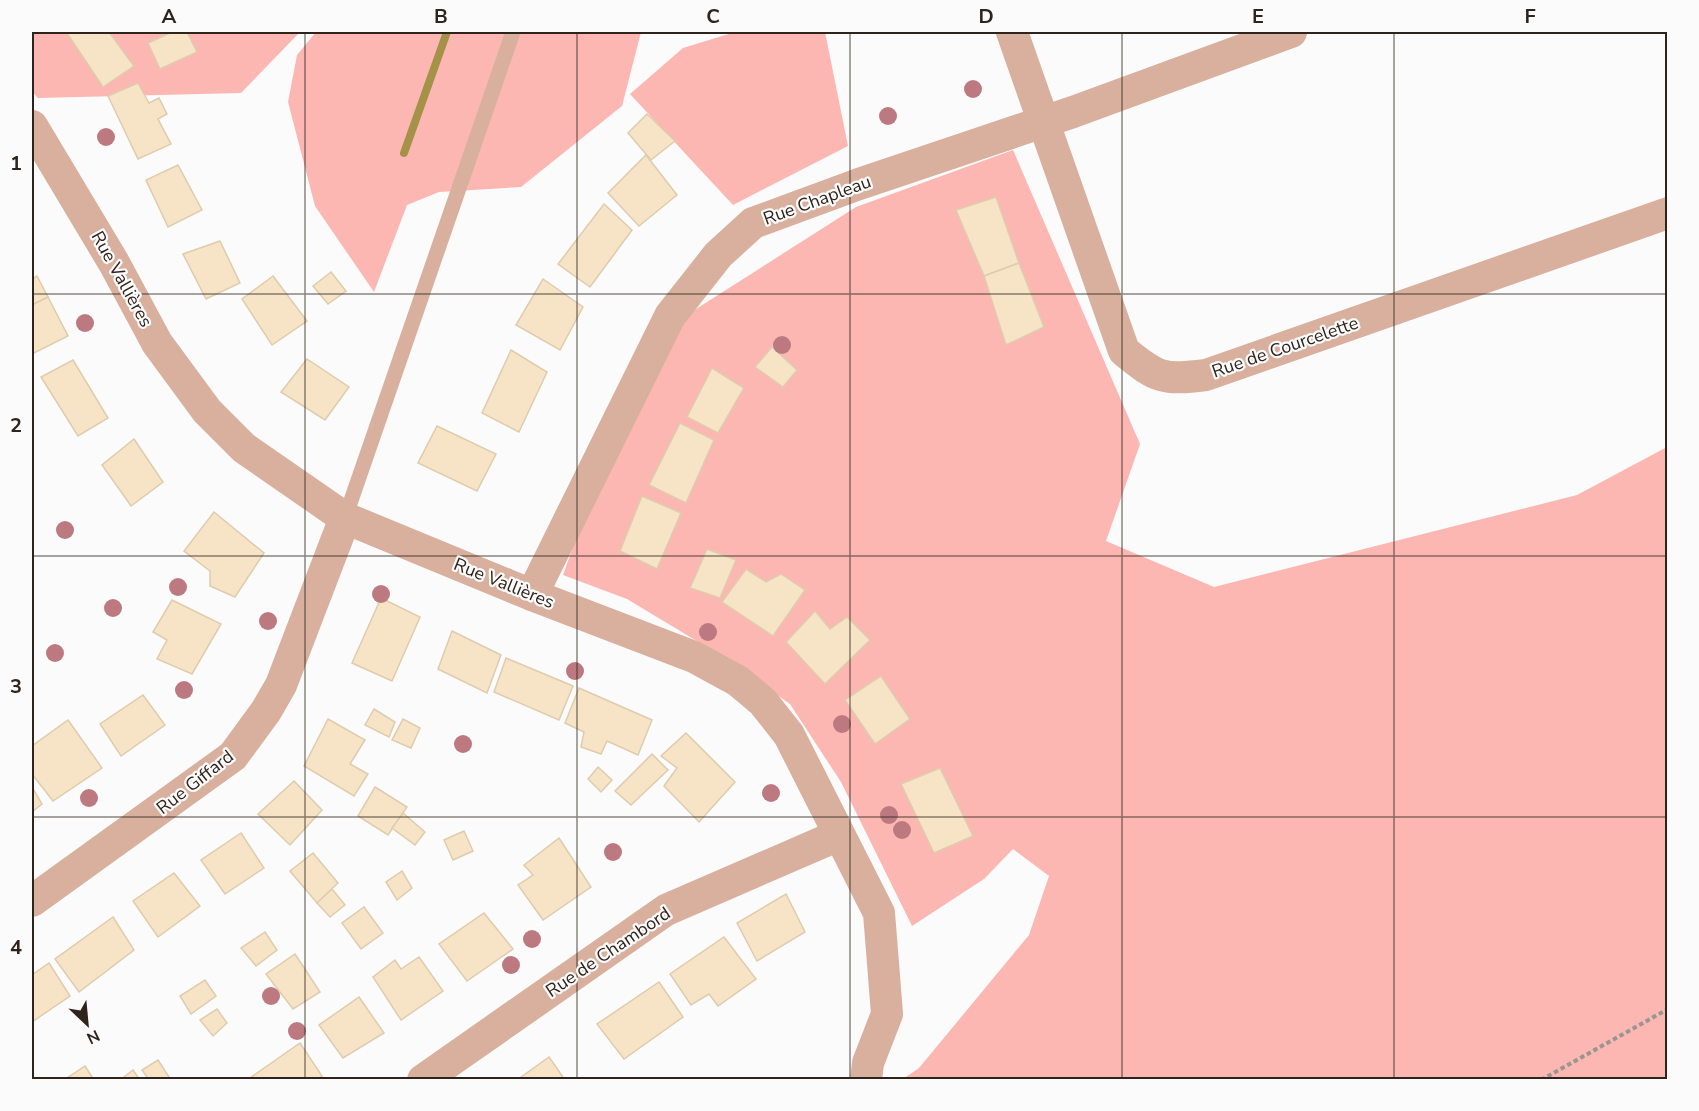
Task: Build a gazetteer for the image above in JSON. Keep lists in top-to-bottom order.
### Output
{
  "streets": {
    "street": [
      "Rue Chapleau",
      "Rue Vallières",
      "Rue de Courcelette",
      "Rue Giffard",
      "Rue de Chambord"
    ]
  },
  "crossings": [
    ["Rue Chapleau", "Rue Vallières"],
    ["Rue Chapleau", "Rue de Courcelette"],
    ["Rue Vallières", "Rue Giffard"],
    ["Rue Vallières", "Rue de Chambord"]
  ],
  "north": "bottom right",
  "grid": {
    "columns": [
      "A",
      "B",
      "C",
      "D",
      "E",
      "F"
    ],
    "rows": [
      "1",
      "2",
      "3",
      "4"
    ]
  }
}
